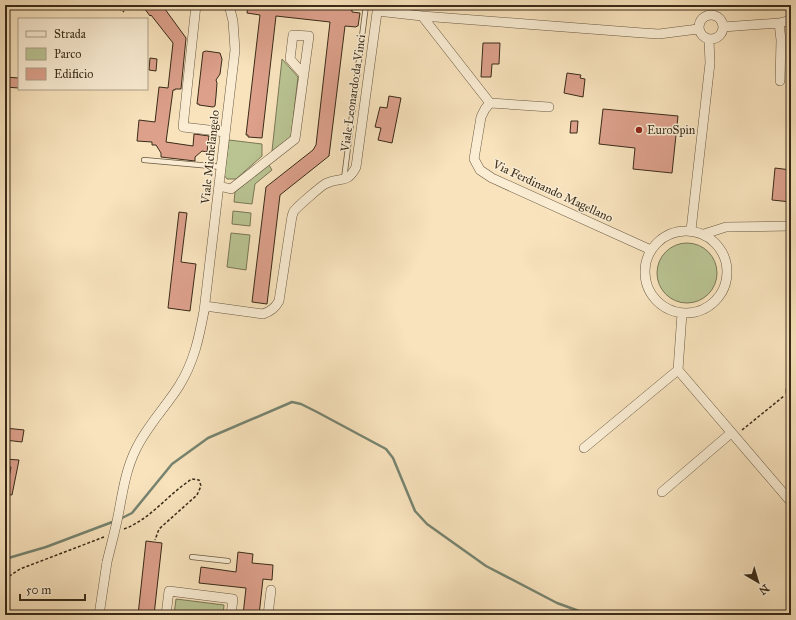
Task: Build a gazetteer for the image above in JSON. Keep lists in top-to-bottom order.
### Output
{
  "streets": {
    "street": ["Viale Leonardo da Vinci", "Viale Michelangelo", "Via Ferdinando Magellano"]
  },
  "places": ["EuroSpin"],
  "legend": ["Strada", "Parco", "Edificio"],
  "scale_bar": "50 m",
  "north": "bottom right"
}
